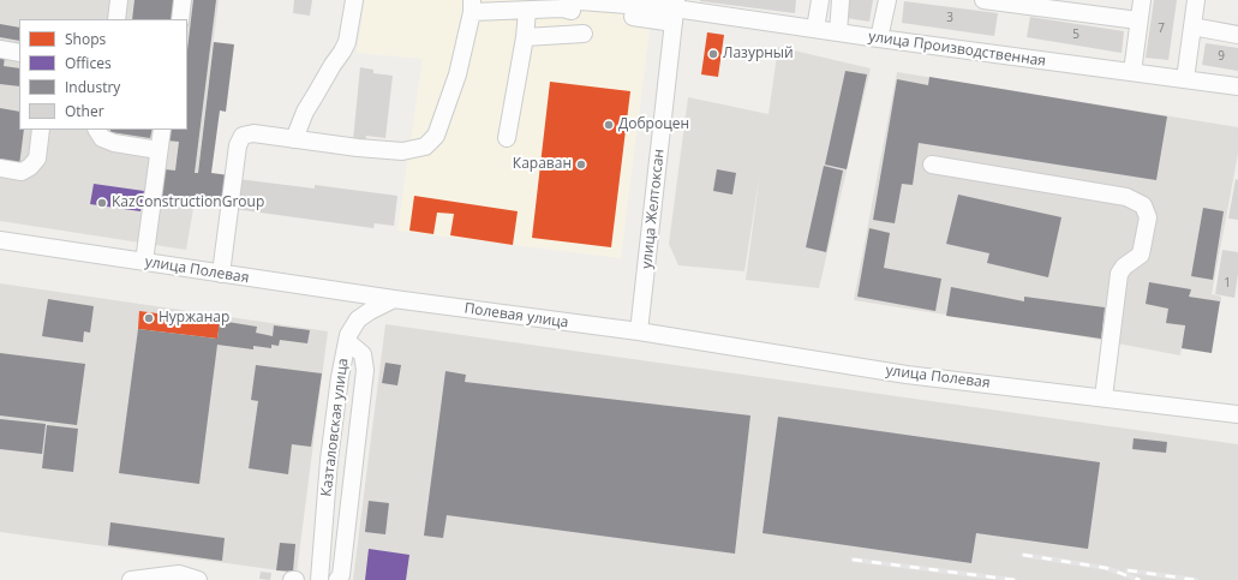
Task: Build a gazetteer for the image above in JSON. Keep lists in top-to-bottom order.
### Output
{
  "streets": {
    "street": [
      "улица Производственная",
      "улица Желтоксан",
      "улица Полевая",
      "Полевая улица",
      "Казталовская улица"
    ]
  },
  "crossings": [
    ["улица Производственная", "улица Желтоксан"],
    ["улица Желтоксан", "улица Полевая"],
    ["улица Желтоксан", "Полевая улица"],
    ["улица Полевая", "Полевая улица"],
    ["улица Полевая", "Казталовская улица"],
    ["Полевая улица", "Казталовская улица"]
  ],
  "places": [
    "Лазурный",
    "Доброцен",
    "Караван",
    "KazConstructionGroup",
    "Нуржанар"
  ],
  "house_numbers": [
    "3",
    "7",
    "5",
    "9",
    "1"
  ],
  "legend": [
    "Shops",
    "Offices",
    "Industry",
    "Other"
  ]
}
